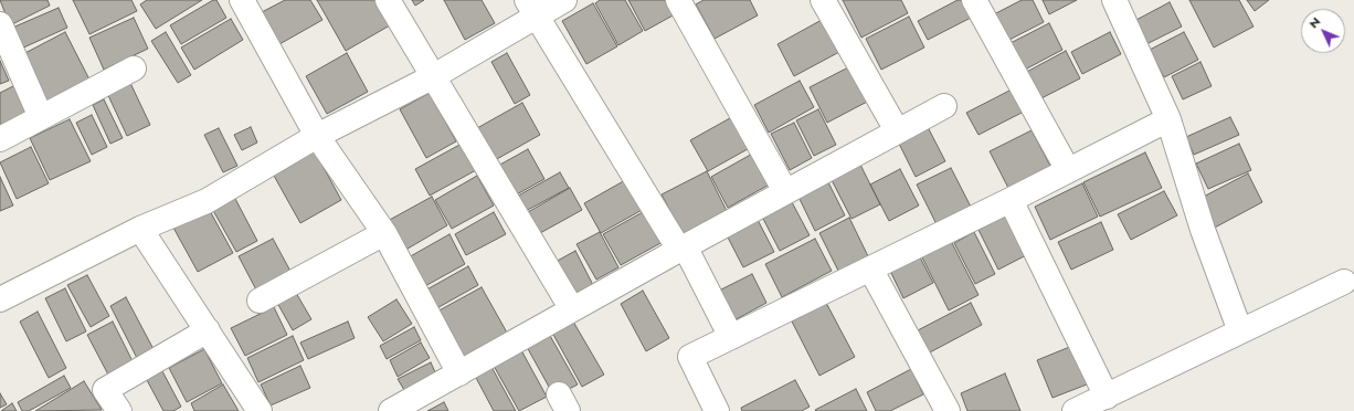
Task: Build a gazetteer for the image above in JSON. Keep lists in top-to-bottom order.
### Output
{
  "north": "top left"
}
